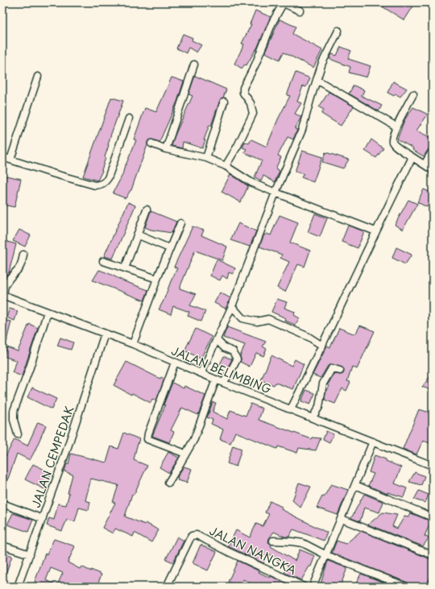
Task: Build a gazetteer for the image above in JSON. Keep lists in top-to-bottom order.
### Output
{
  "streets": {
    "street": ["JALAN BELIMBING", "JALAN CEMPEDAK", "JALAN NANGKA"]
  },
  "crossings": [
    ["JALAN BELIMBING", "JALAN CEMPEDAK"]
  ]
}
